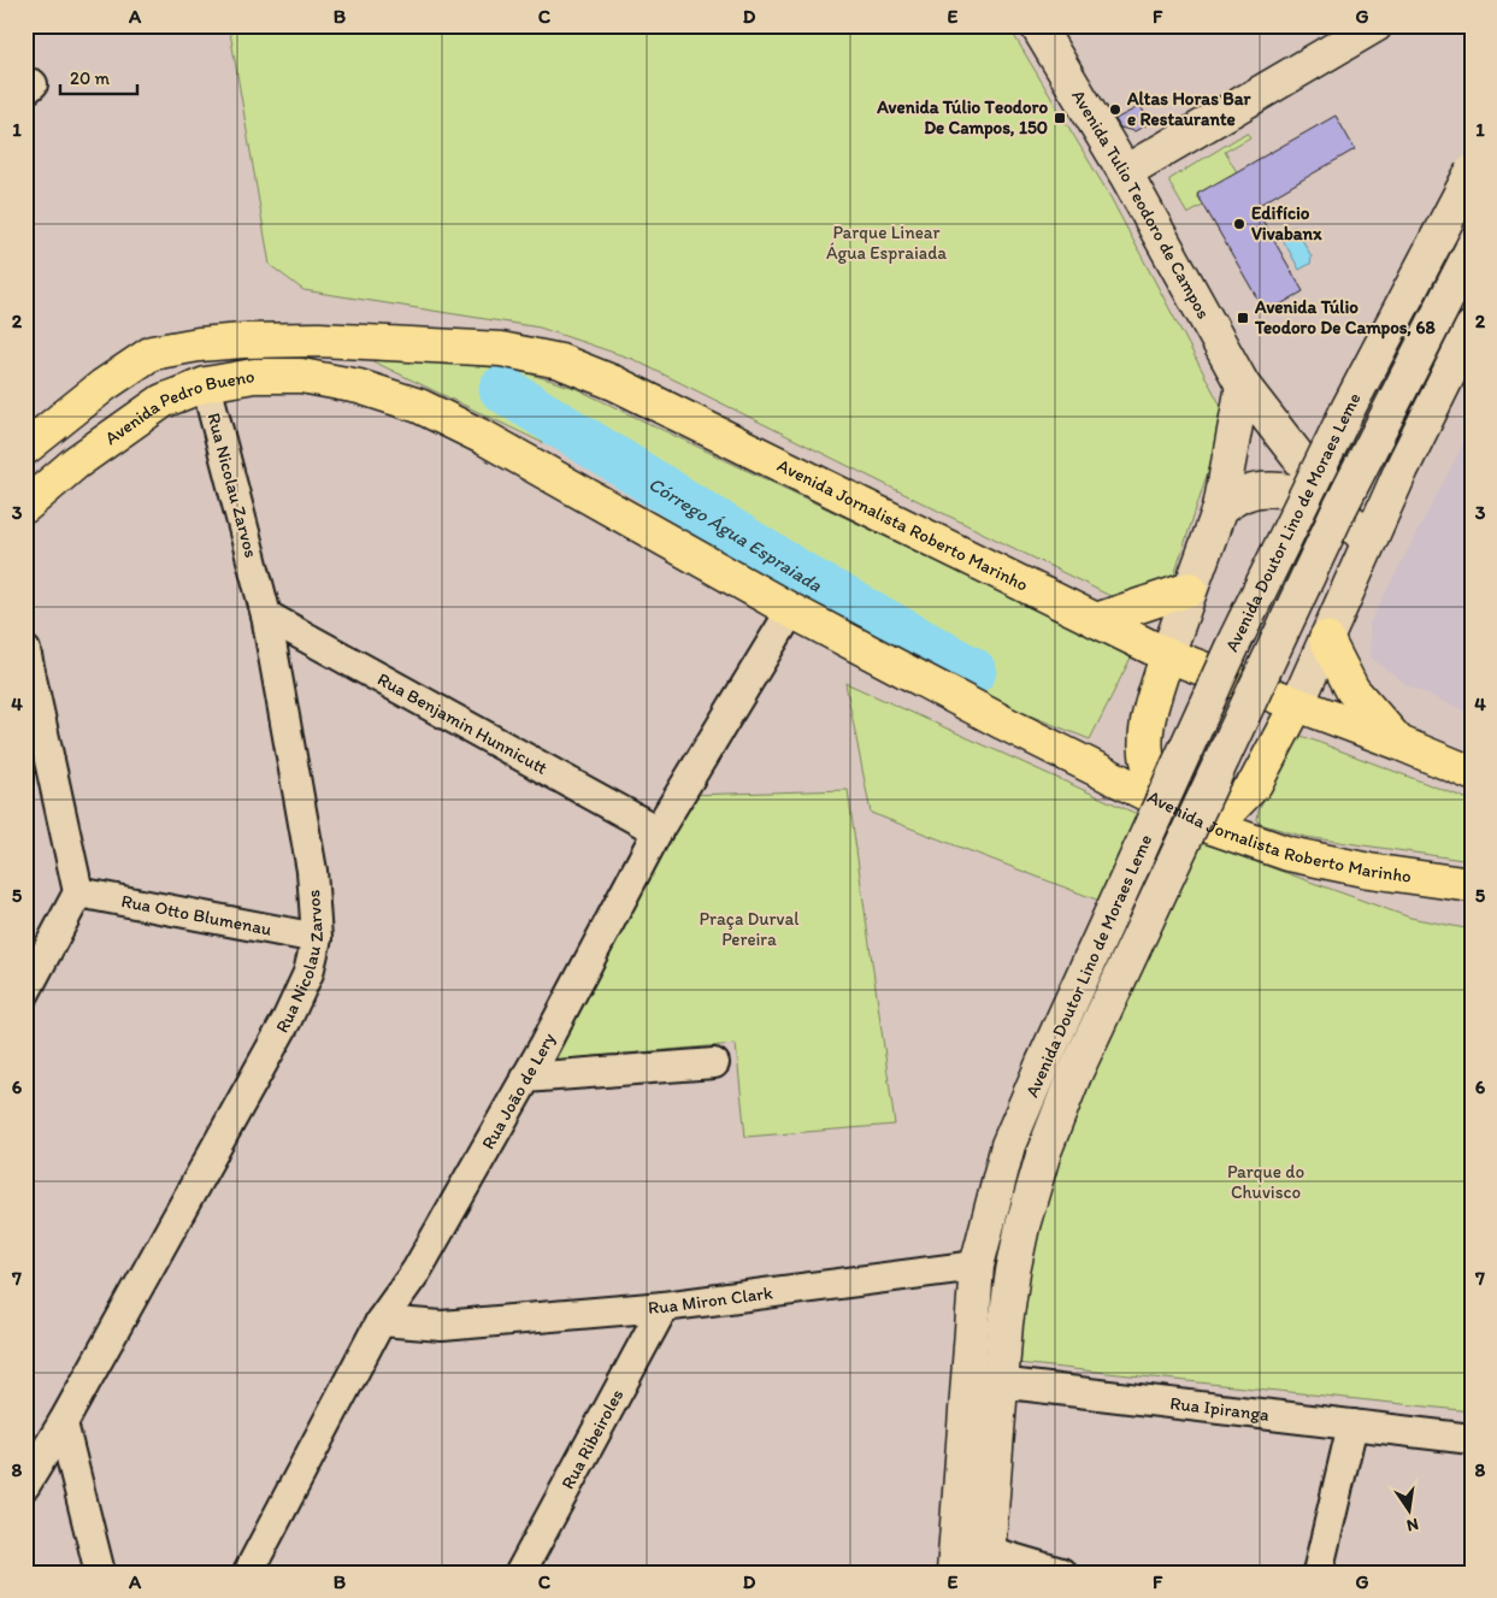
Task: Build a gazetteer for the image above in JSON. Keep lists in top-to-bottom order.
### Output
{
  "streets": {
    "main road": ["Avenida Pedro Bueno", "Avenida Jornalista Roberto Marinho"],
    "street": [
      "Avenida Tulio Teodoro de Campos",
      "Rua Nicolau Zarvos",
      "Avenida Doutor Lino de Moraes Leme",
      "Rua Benjamin Hunnicutt",
      "Rua Otto Blumenau",
      "Rua João de Lery",
      "Rua Miron Clark",
      "Rua Ipiranga",
      "Rua Ribeiroles"
    ]
  },
  "crossings": [
    ["Avenida Pedro Bueno", "Rua Nicolau Zarvos"],
    ["Avenida Pedro Bueno", "Avenida Jornalista Roberto Marinho"],
    ["Rua Nicolau Zarvos", "Rua Benjamin Hunnicutt"],
    ["Rua Nicolau Zarvos", "Rua Otto Blumenau"],
    ["Avenida Doutor Lino de Moraes Leme", "Rua Miron Clark"],
    ["Avenida Doutor Lino de Moraes Leme", "Rua Ipiranga"],
    ["Avenida Jornalista Roberto Marinho", "Rua João de Lery"],
    ["Rua Benjamin Hunnicutt", "Rua João de Lery"],
    ["Rua João de Lery", "Rua Miron Clark"],
    ["Rua Miron Clark", "Rua Ribeiroles"]
  ],
  "water": ["Córrego Água Espraiada"],
  "parks": ["Parque Linear Água Espraiada", "Praça Durval Pereira", "Parque do Chuvisco"],
  "places": {
    "other": ["Altas Horas Bar e Restaurante", "Edifício Vivabanx"],
    "transit": ["Avenida Túlio Teodoro De Campos, 150", "Avenida Túlio Teodoro De Campos, 68"]
  },
  "scale_bar": "20 m",
  "north": "bottom",
  "grid": {
    "columns": [
      "A",
      "B",
      "C",
      "D",
      "E",
      "F",
      "G"
    ],
    "rows": [
      "1",
      "2",
      "3",
      "4",
      "5",
      "6",
      "7",
      "8"
    ]
  }
}
